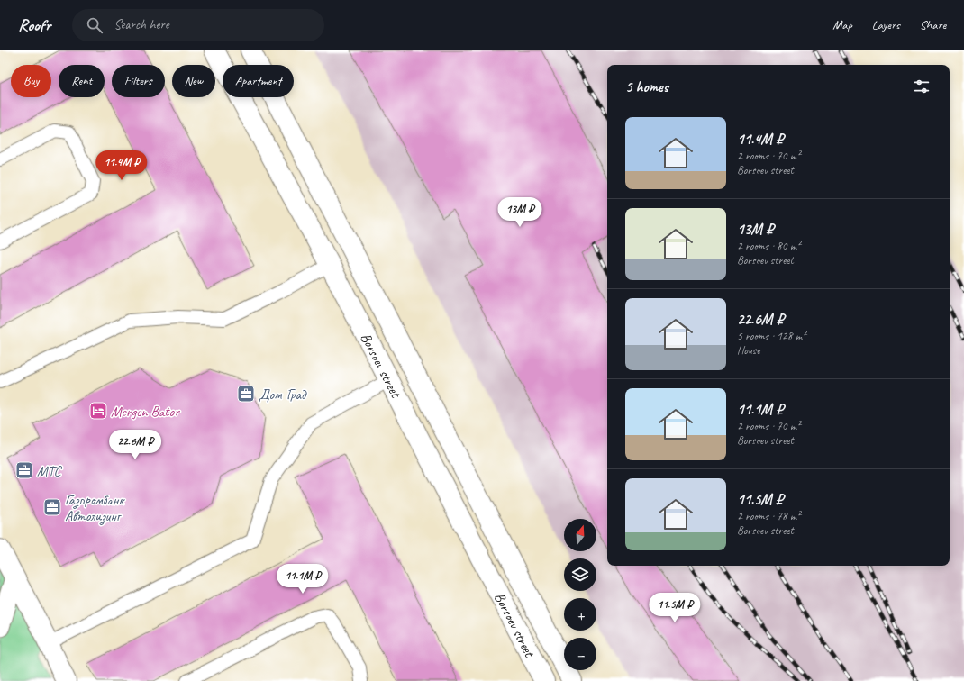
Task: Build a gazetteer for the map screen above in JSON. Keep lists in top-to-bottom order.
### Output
{
  "streets": {
    "main road": ["Borsoev street"]
  },
  "places": {
    "office": ["Дом Град", "МТС", "Газпромбанк Автолизинг"],
    "hotel": ["Mergen Bator"]
  },
  "north": "top",
  "page": {
    "header": "Roofr",
    "search": "Search here",
    "nav": ["Map", "Layers", "Share"],
    "chip": [
      "Buy",
      "Rent",
      "Filters",
      "New",
      "Apartment"
    ],
    "heading": "5 homes",
    "list": [
      {
        "name": "11.4M ₽",
        "note": "2 rooms · 70 m² · Borsoev street"
      },
      {
        "name": "13M ₽",
        "note": "2 rooms · 80 m² · Borsoev street"
      },
      {
        "name": "22.6M ₽",
        "note": "5 rooms · 128 m² · House"
      },
      {
        "name": "11.1M ₽",
        "note": "2 rooms · 70 m² · Borsoev street"
      },
      {
        "name": "11.5M ₽",
        "note": "2 rooms · 78 m² · Borsoev street"
      }
    ],
    "price": [
      "11.4M ₽",
      "13M ₽",
      "22.6M ₽",
      "11.1M ₽",
      "11.5M ₽"
    ],
    "map_buttons": ["+", "−"]
  }
}
